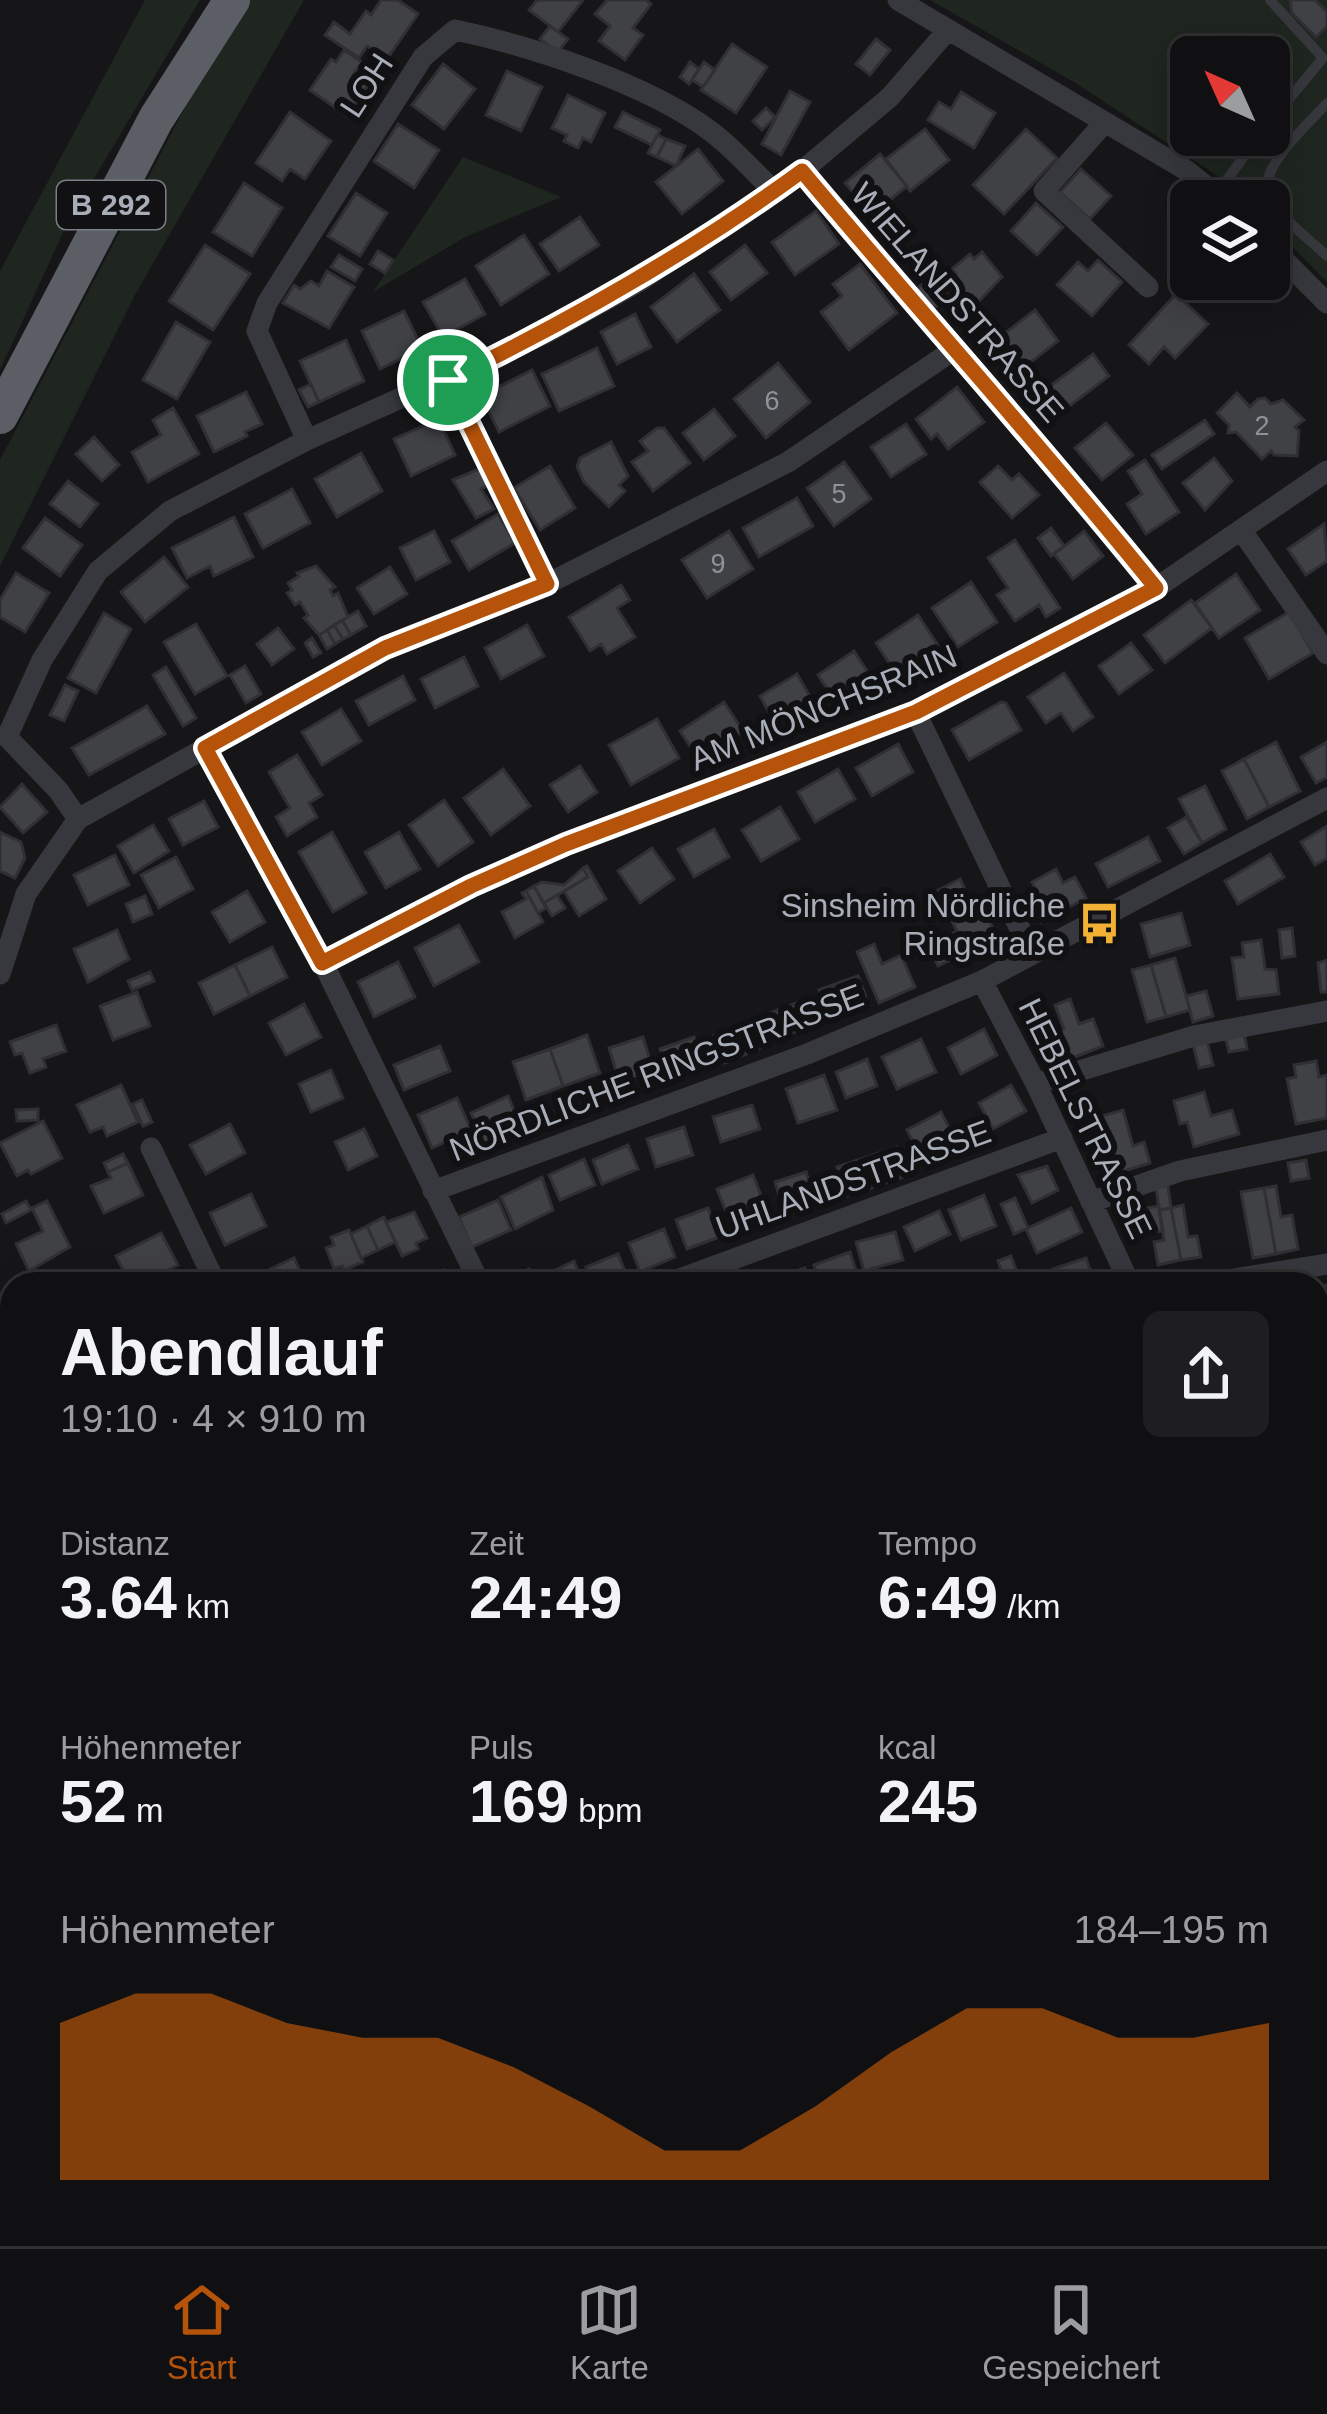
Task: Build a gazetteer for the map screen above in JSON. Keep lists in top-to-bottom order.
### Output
{
  "streets": {
    "highway": ["B 292"],
    "street": [
      "LOH",
      "WIELANDSTRASSE",
      "AM MÖNCHSRAIN",
      "NÖRDLICHE RINGSTRASSE",
      "HEBELSTRASSE",
      "UHLANDSTRASSE"
    ]
  },
  "crossings": [
    ["WIELANDSTRASSE", "AM MÖNCHSRAIN"],
    ["NÖRDLICHE RINGSTRASSE", "HEBELSTRASSE"],
    ["HEBELSTRASSE", "UHLANDSTRASSE"]
  ],
  "places": {
    "bus stop": ["Sinsheim Nördliche Ringstraße"]
  },
  "house_numbers": [
    "6",
    "2",
    "5",
    "9"
  ],
  "north": "top left",
  "page": {
    "heading": ["Abendlauf", "19:10 · 4 × 910 m"],
    "stats": [
      ["Distanz", "3.64 km"],
      ["Zeit", "24:49"],
      ["Tempo", "6:49 /km"],
      ["Höhenmeter", "52 m"],
      ["Puls", "169 bpm"],
      ["kcal", "245"]
    ],
    "chart": ["Höhenmeter", "184–195 m"],
    "tabs": ["Start", "Karte", "Gespeichert"]
  }
}
